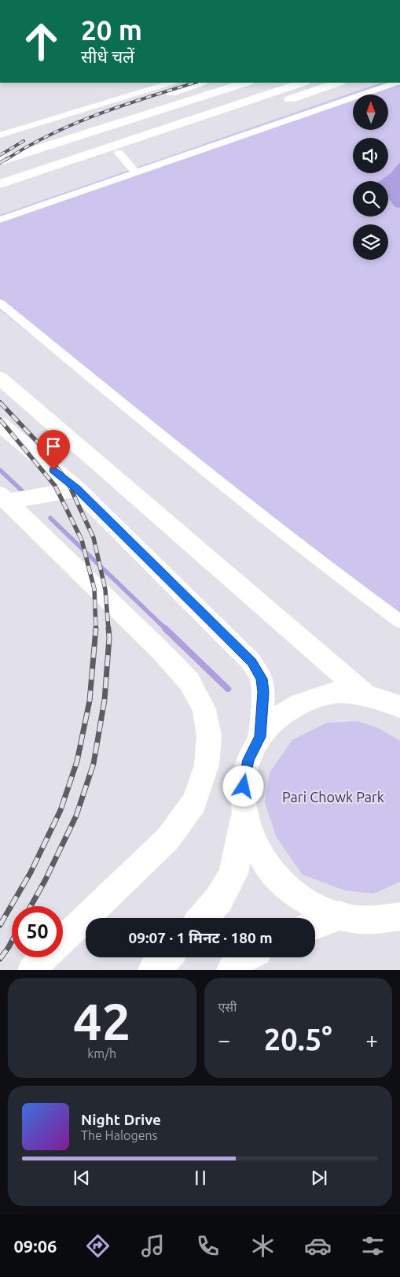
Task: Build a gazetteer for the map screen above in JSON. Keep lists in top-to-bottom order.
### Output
{
  "parks": ["Pari Chowk Park"],
  "north": "top",
  "page": {
    "turn": ["20 m", "सीधे चलें"],
    "limit": "50",
    "trip": "09:07 · 1 मिनट · 180 m",
    "tile": [
      ["42", "km/h"],
      "एसी"
    ],
    "heat": ["−", "20.5°", "+"],
    "song": ["Night Drive", "The Halogens"],
    "tabs": "09:06"
  }
}
